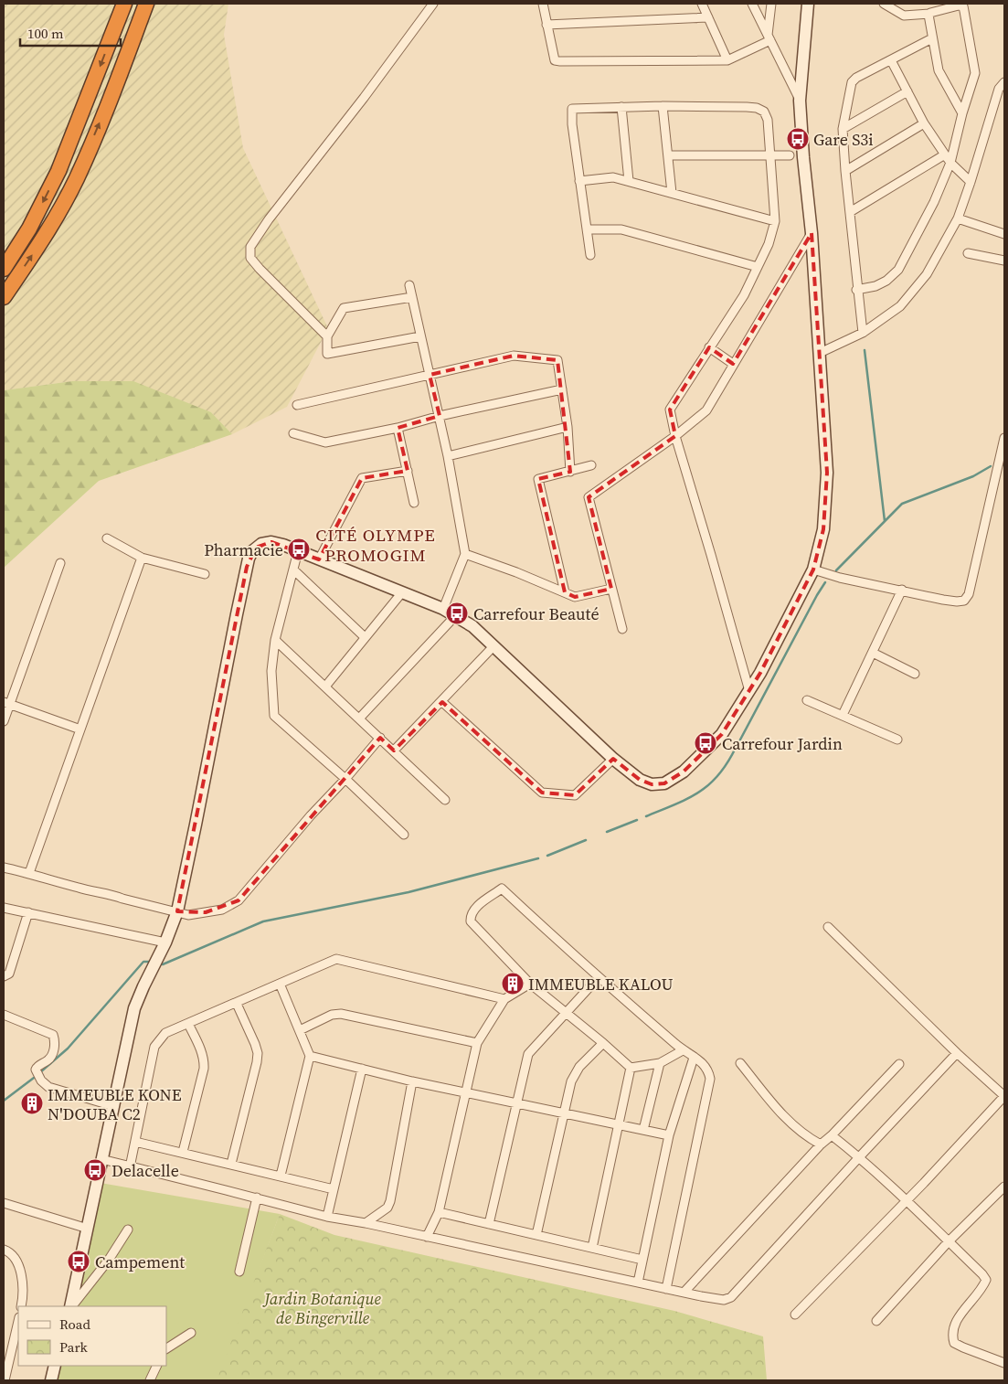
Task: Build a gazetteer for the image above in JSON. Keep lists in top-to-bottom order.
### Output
{
  "districts": ["CITÉ OLYMPE PROMOGIM"],
  "parks": ["Jardin Botanique de Bingerville"],
  "places": {
    "bus stop": [
      "Gare S3i",
      "Pharmacie",
      "Carrefour Beauté",
      "Carrefour Jardin",
      "Delacelle",
      "Campement"
    ],
    "building": ["IMMEUBLE KALOU", "IMMEUBLE KONE N'DOUBA C2"]
  },
  "legend": ["Road", "Park"],
  "scale_bar": "100 m"
}
